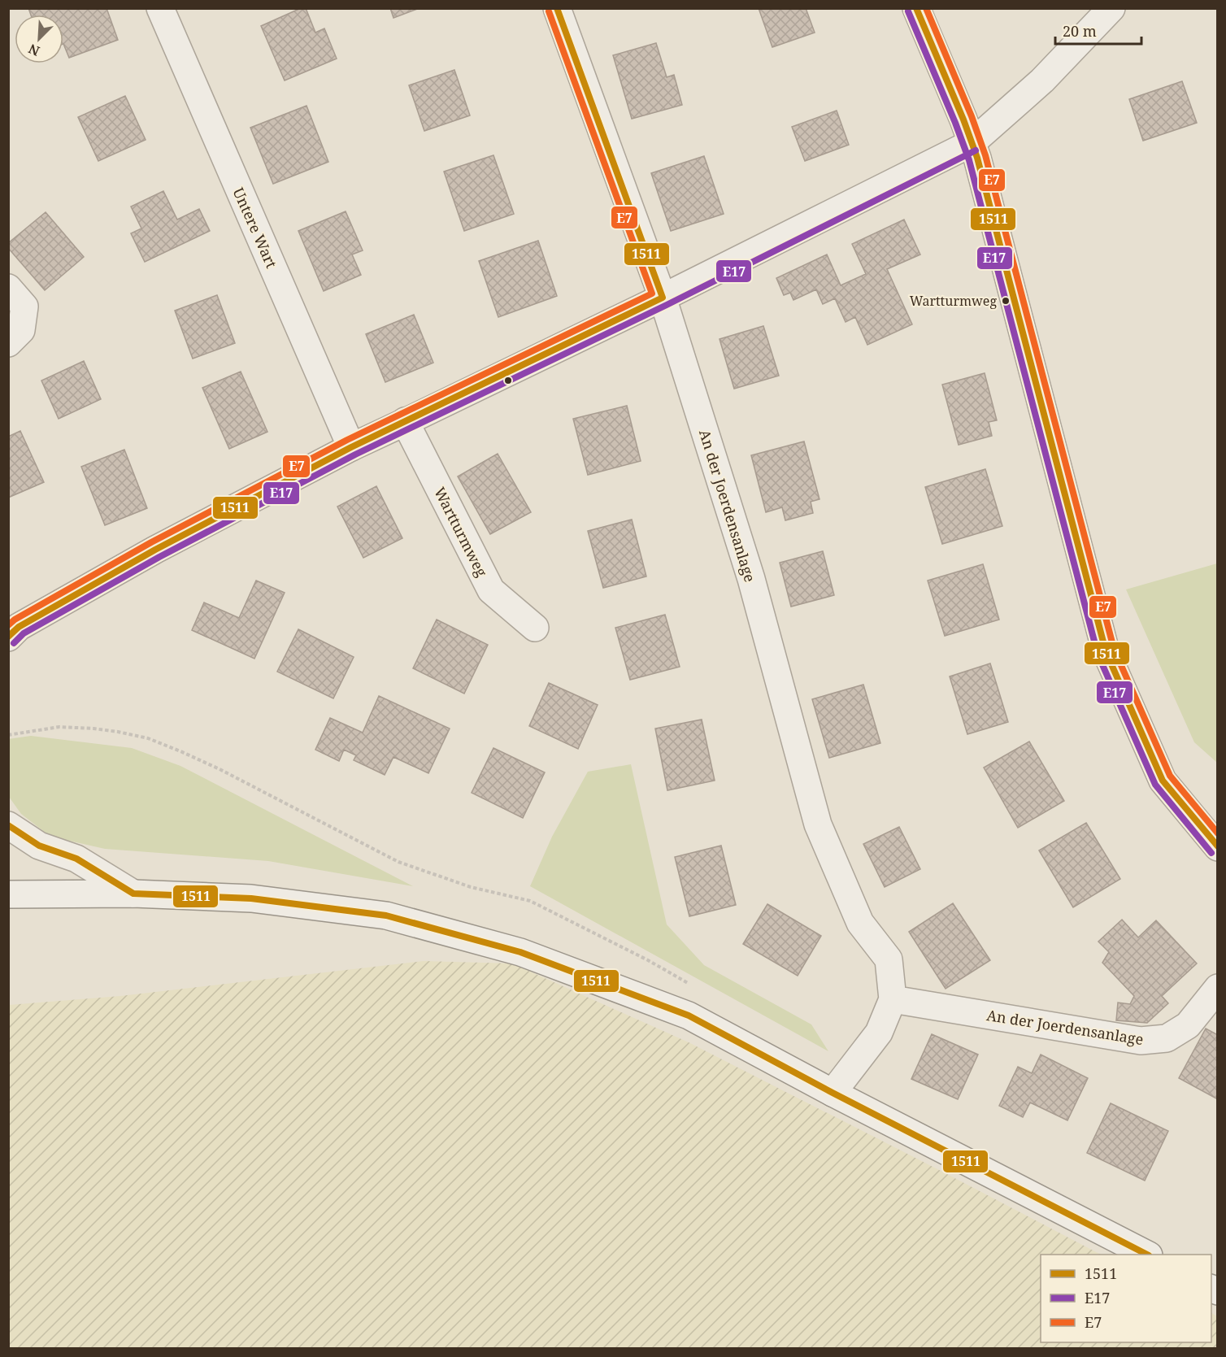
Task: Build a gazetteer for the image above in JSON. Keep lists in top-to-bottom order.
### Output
{
  "streets": {
    "street": ["Untere Wart", "An der Joerdensanlage", "Wartturmweg"]
  },
  "places": ["Wartturmweg"],
  "lines": ["transit line 1511", "transit line E7", "transit line E17"],
  "legend": ["1511", "E17", "E7"],
  "scale_bar": "20 m",
  "north": "bottom left"
}
